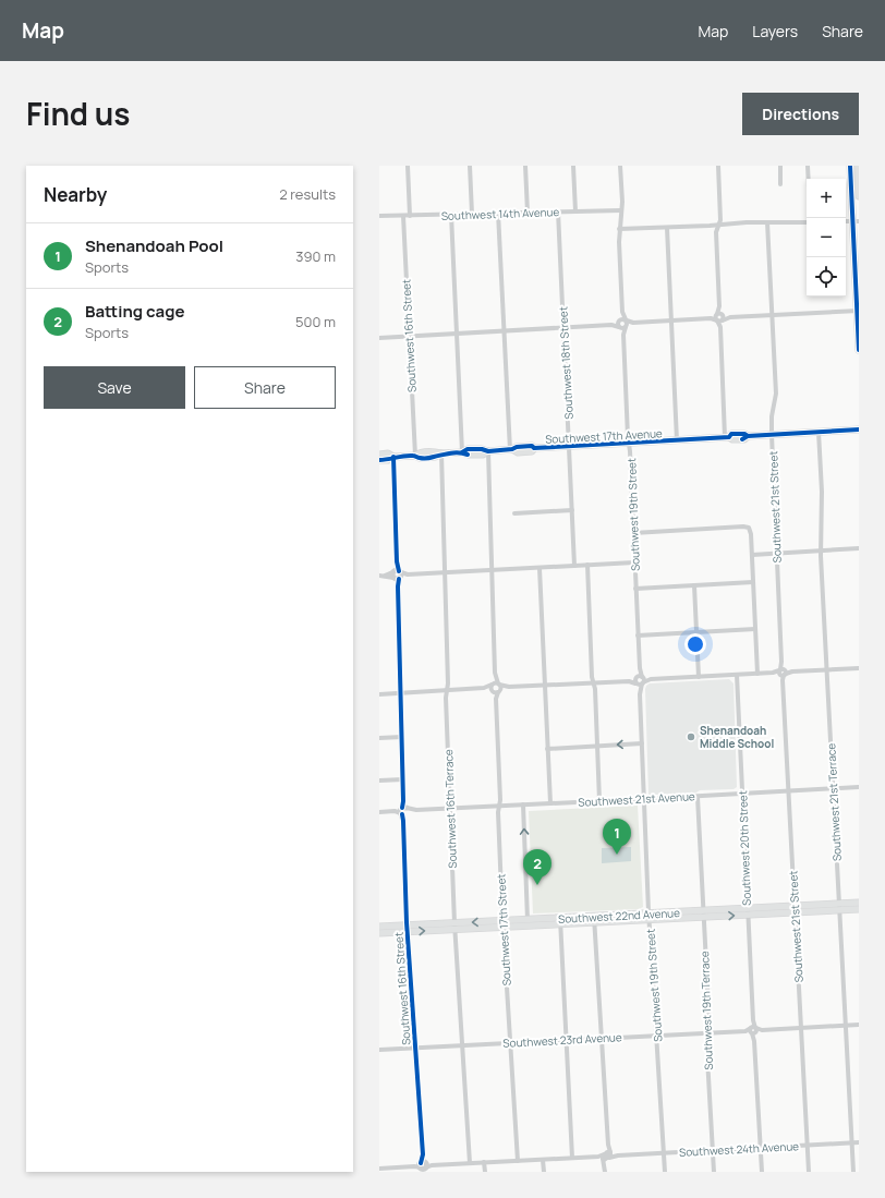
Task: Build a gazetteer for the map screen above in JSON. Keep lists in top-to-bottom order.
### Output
{
  "streets": {
    "main road": ["Southwest 17th Avenue", "Southwest 22nd Avenue"],
    "street": [
      "Southwest 14th Avenue",
      "Southwest 16th Street",
      "Southwest 18th Street",
      "Southwest 21st Street",
      "Southwest 19th Street",
      "Southwest 21st Avenue",
      "Southwest 21st Terrace",
      "Southwest 16th Terrace",
      "Southwest 20th Street",
      "Southwest 17th Street",
      "Southwest 19th Terrace",
      "Southwest 23rd Avenue",
      "Southwest 24th Avenue"
    ]
  },
  "crossings": [
    ["Southwest 14th Avenue", "Southwest 16th Street"],
    ["Southwest 14th Avenue", "Southwest 18th Street"],
    ["Southwest 16th Street", "Southwest 17th Avenue"],
    ["Southwest 16th Street", "Southwest 21st Avenue"],
    ["Southwest 16th Street", "Southwest 22nd Avenue"],
    ["Southwest 16th Street", "Southwest 23rd Avenue"],
    ["Southwest 16th Street", "Southwest 24th Avenue"],
    ["Southwest 18th Street", "Southwest 17th Avenue"],
    ["Southwest 17th Avenue", "Southwest 21st Street"],
    ["Southwest 17th Avenue", "Southwest 19th Street"],
    ["Southwest 17th Avenue", "Southwest 21st Terrace"],
    ["Southwest 17th Avenue", "Southwest 16th Terrace"],
    ["Southwest 21st Street", "Southwest 21st Avenue"],
    ["Southwest 21st Street", "Southwest 22nd Avenue"],
    ["Southwest 21st Street", "Southwest 23rd Avenue"],
    ["Southwest 21st Street", "Southwest 24th Avenue"],
    ["Southwest 19th Street", "Southwest 21st Avenue"],
    ["Southwest 19th Street", "Southwest 22nd Avenue"],
    ["Southwest 19th Street", "Southwest 23rd Avenue"],
    ["Southwest 19th Street", "Southwest 24th Avenue"],
    ["Southwest 21st Avenue", "Southwest 21st Terrace"],
    ["Southwest 21st Avenue", "Southwest 16th Terrace"],
    ["Southwest 21st Avenue", "Southwest 20th Street"],
    ["Southwest 21st Avenue", "Southwest 17th Street"],
    ["Southwest 21st Avenue", "Southwest 19th Terrace"],
    ["Southwest 21st Terrace", "Southwest 22nd Avenue"],
    ["Southwest 21st Terrace", "Southwest 23rd Avenue"],
    ["Southwest 21st Terrace", "Southwest 24th Avenue"],
    ["Southwest 16th Terrace", "Southwest 22nd Avenue"],
    ["Southwest 16th Terrace", "Southwest 23rd Avenue"],
    ["Southwest 16th Terrace", "Southwest 24th Avenue"],
    ["Southwest 20th Street", "Southwest 22nd Avenue"],
    ["Southwest 20th Street", "Southwest 23rd Avenue"],
    ["Southwest 20th Street", "Southwest 24th Avenue"],
    ["Southwest 22nd Avenue", "Southwest 17th Street"],
    ["Southwest 22nd Avenue", "Southwest 19th Terrace"],
    ["Southwest 17th Street", "Southwest 23rd Avenue"],
    ["Southwest 17th Street", "Southwest 24th Avenue"],
    ["Southwest 19th Terrace", "Southwest 23rd Avenue"],
    ["Southwest 19th Terrace", "Southwest 24th Avenue"]
  ],
  "places": ["Shenandoah Middle School"],
  "page": {
    "header": "Map",
    "nav": ["Map", "Layers", "Share"],
    "title": "Find us",
    "buttons": [
      "Directions",
      ["Save", "Share"]
    ],
    "heading": ["Nearby", "2 results"],
    "map_buttons": ["+", "−"],
    "list": [
      {
        "mark": "1",
        "name": "Shenandoah Pool",
        "note": "Sports",
        "value": "390 m"
      },
      {
        "mark": "2",
        "name": "Batting cage",
        "note": "Sports",
        "value": "500 m"
      }
    ],
    "pins": ["1", "2"]
  }
}
